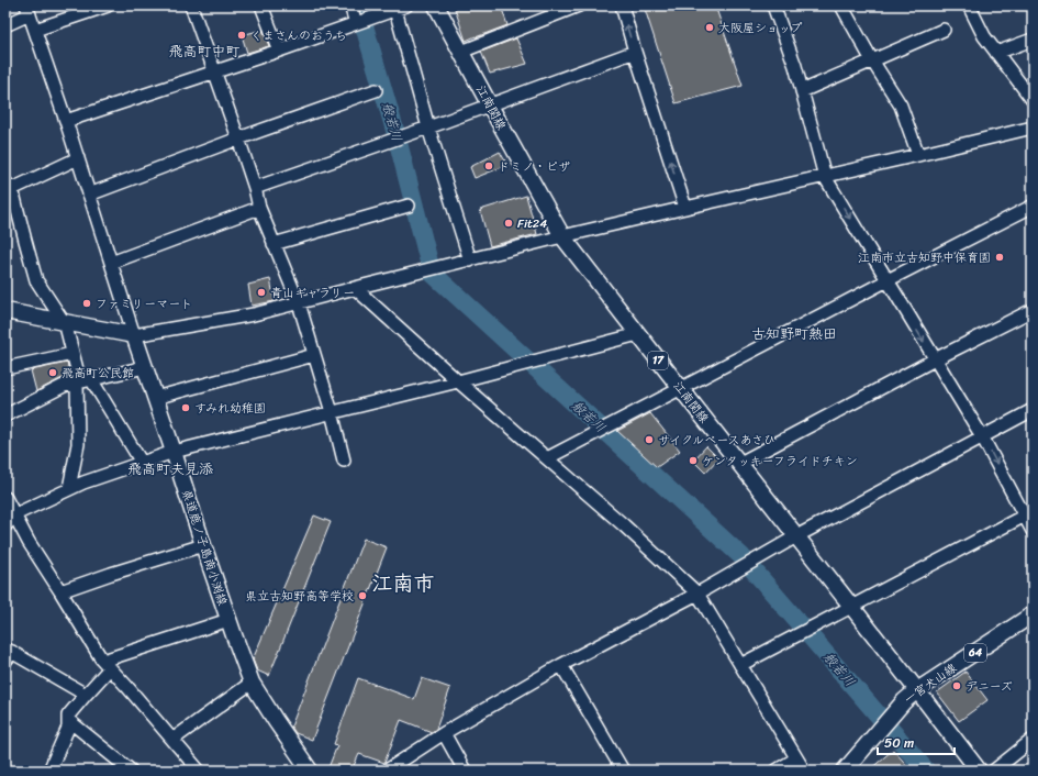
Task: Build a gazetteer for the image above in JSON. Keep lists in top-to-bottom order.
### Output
{
  "streets": {
    "main road": [
      "江南関線",
      "17",
      "県道鹿ノ子島南小渕線",
      "64",
      "一宮犬山線"
    ]
  },
  "crossings": [
    ["江南関線", "一宮犬山線"]
  ],
  "districts": [
    "飛高町中町",
    "古知野町熱田",
    "飛高町夫見添",
    "江南市"
  ],
  "water": ["般若川"],
  "places": [
    "大阪屋ショップ",
    "くまさんのおうち",
    "ドミノ・ピザ",
    "Fit24",
    "江南市立古知野中保育園",
    "青山ギャラリー",
    "ファミリーマート",
    "飛高町公民館",
    "すみれ幼稚園",
    "サイクルベースあさひ",
    "ケンタッキーフライドチキン",
    "県立古知野高等学校",
    "デニーズ"
  ],
  "scale_bar": "50 m"
}
